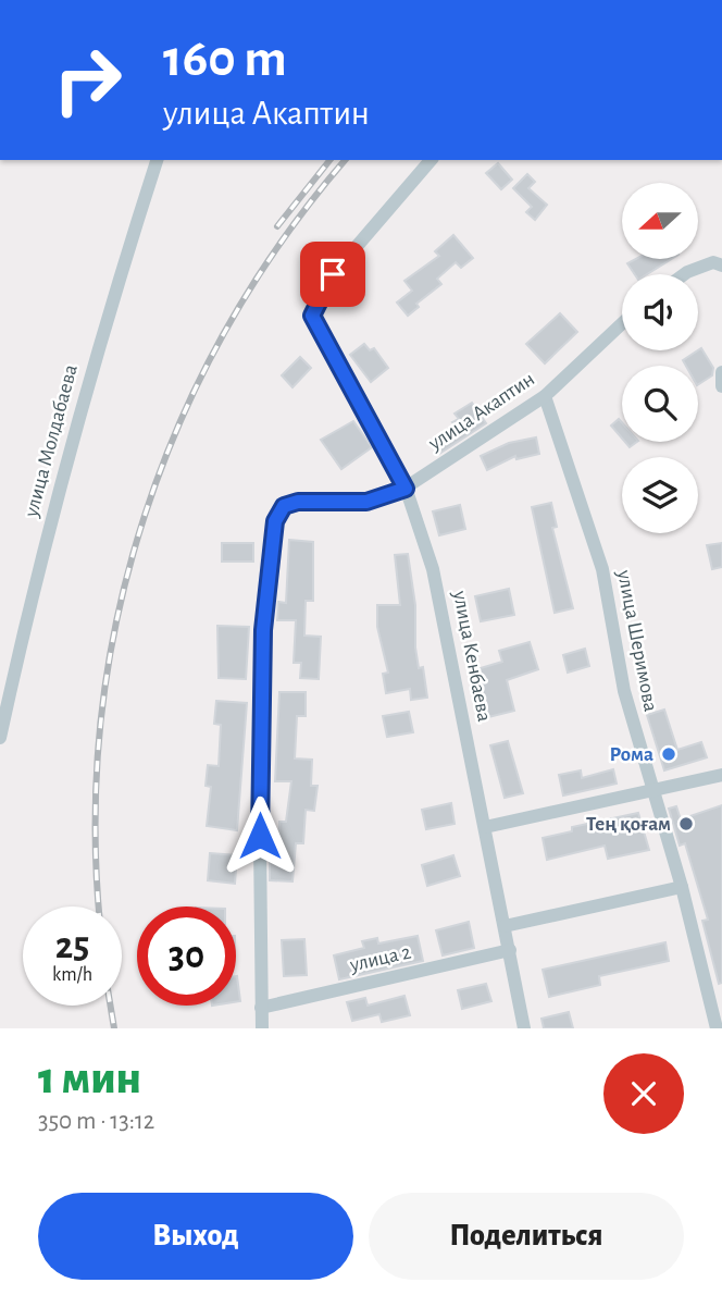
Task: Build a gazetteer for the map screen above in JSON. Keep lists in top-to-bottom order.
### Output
{
  "streets": {
    "street": [
      "улица Акаптин",
      "улица Молдабаева",
      "улица Шеримова",
      "улица Кенбаева",
      "улица 2"
    ]
  },
  "crossings": [
    ["улица Акаптин", "улица Шеримова"],
    ["улица Акаптин", "улица Кенбаева"],
    ["улица Акаптин", "улица 2"],
    ["улица Кенбаева", "улица 2"]
  ],
  "places": ["Рома", "Тең қоғам"],
  "north": "left",
  "page": {
    "turn": ["160 m", "улица Акаптин"],
    "speed": "25 km/h",
    "limit": "30",
    "heading": ["1 мин", "350 m · 13:12"],
    "buttons": ["Выход", "Поделиться"]
  }
}
